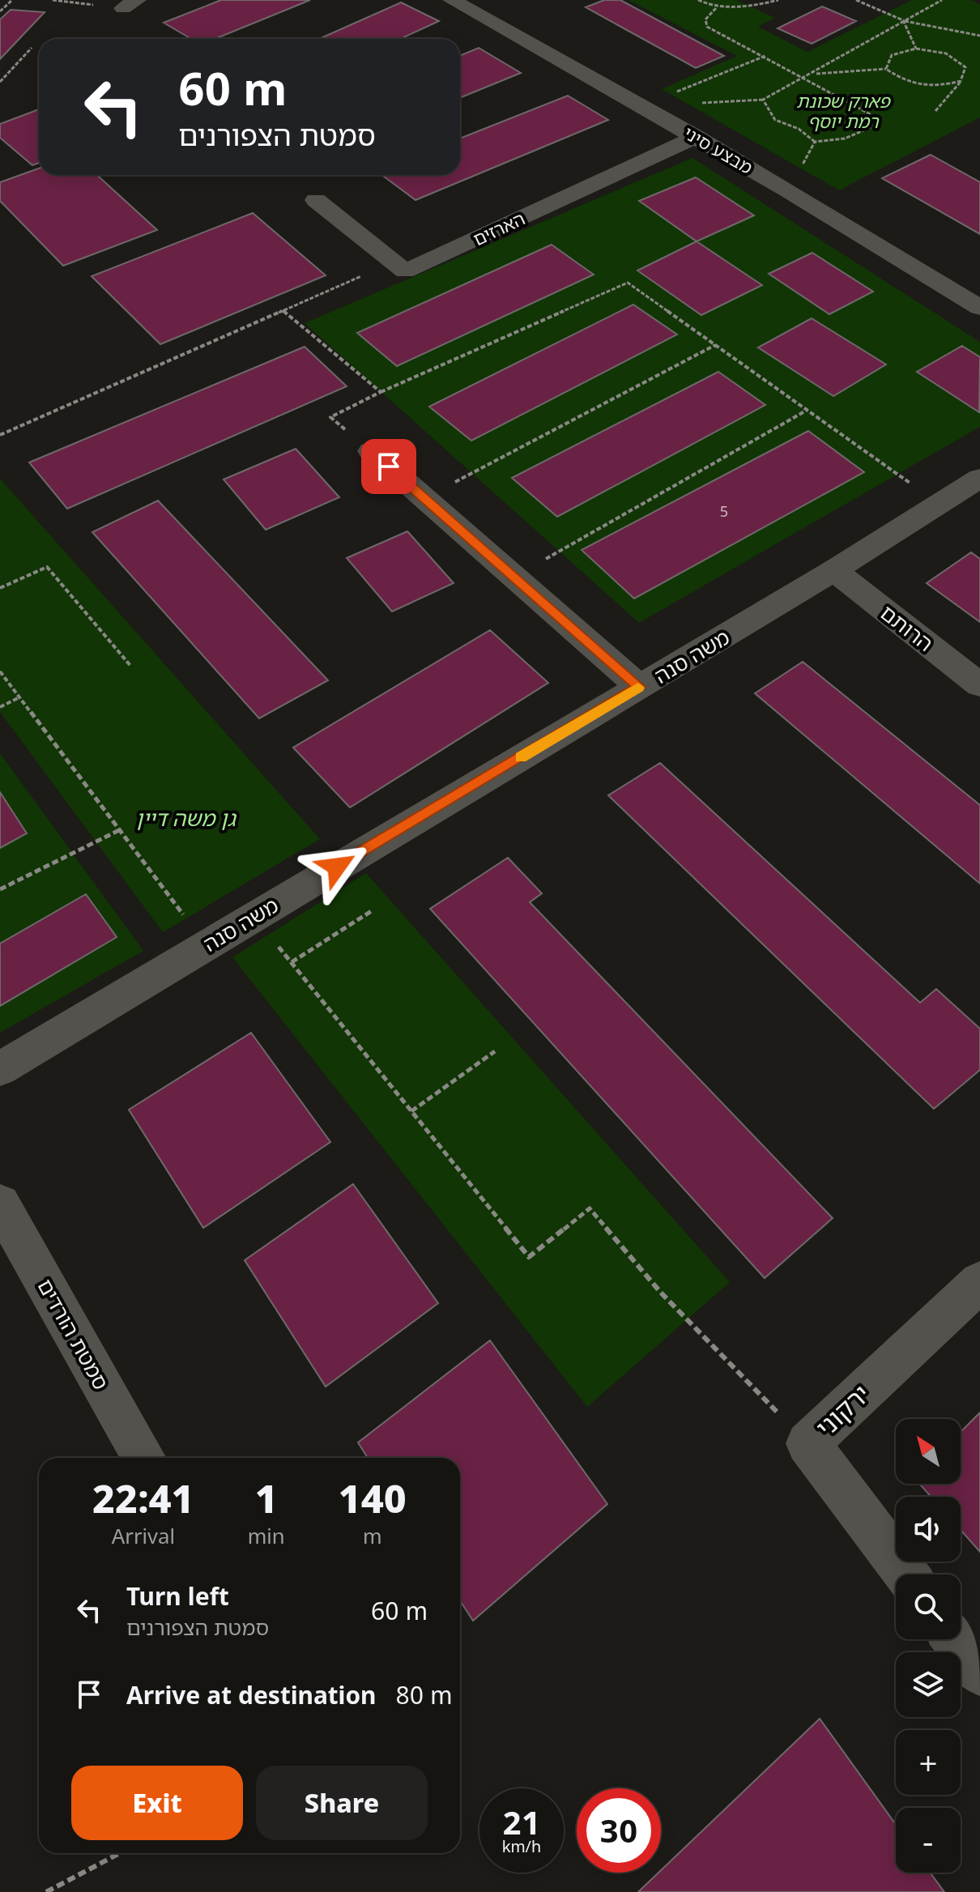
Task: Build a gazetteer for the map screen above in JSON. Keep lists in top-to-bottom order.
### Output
{
  "streets": {
    "street": [
      "מבצע סיני",
      "הארזים",
      "הרותם",
      "משה סנה",
      "סמטת הורדים",
      "ירקוני"
    ]
  },
  "crossings": [
    ["מבצע סיני", "הארזים"],
    ["הרותם", "משה סנה"]
  ],
  "parks": ["פארק שכונת רמת יוסף", "גן משה דיין"],
  "house_numbers": ["5"],
  "north": "top left",
  "page": {
    "turn": ["60 m", "סמטת הצפורנים"],
    "map_buttons": ["+", "−"],
    "eta": [
      "22:41",
      "Arrival",
      "1",
      "min",
      "140",
      "m"
    ],
    "list": [
      {
        "name": "Turn left",
        "note": "סמטת הצפורנים",
        "value": "60 m"
      },
      {
        "name": "Arrive at destination",
        "value": "80 m"
      }
    ],
    "buttons": ["Exit", "Share"],
    "speed": "21 km/h",
    "limit": "30"
  }
}
